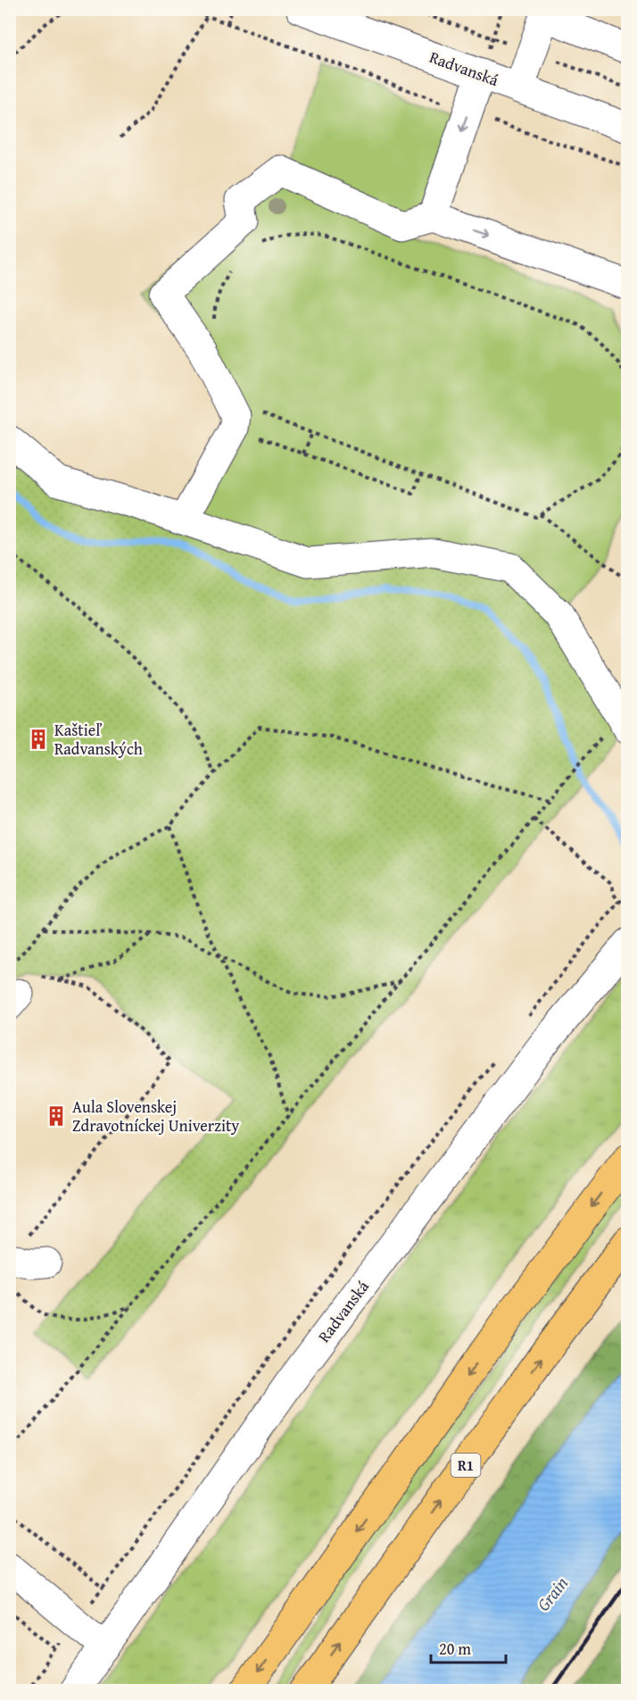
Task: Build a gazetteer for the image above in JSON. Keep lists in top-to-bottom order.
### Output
{
  "streets": {
    "highway": ["R1"],
    "street": ["Radvanská"]
  },
  "water": ["Grain"],
  "places": {
    "building": ["Kaštieľ Radvanských", "Aula Slovenskej Zdravotníckej Univerzity"]
  },
  "scale_bar": "20 m"
}
